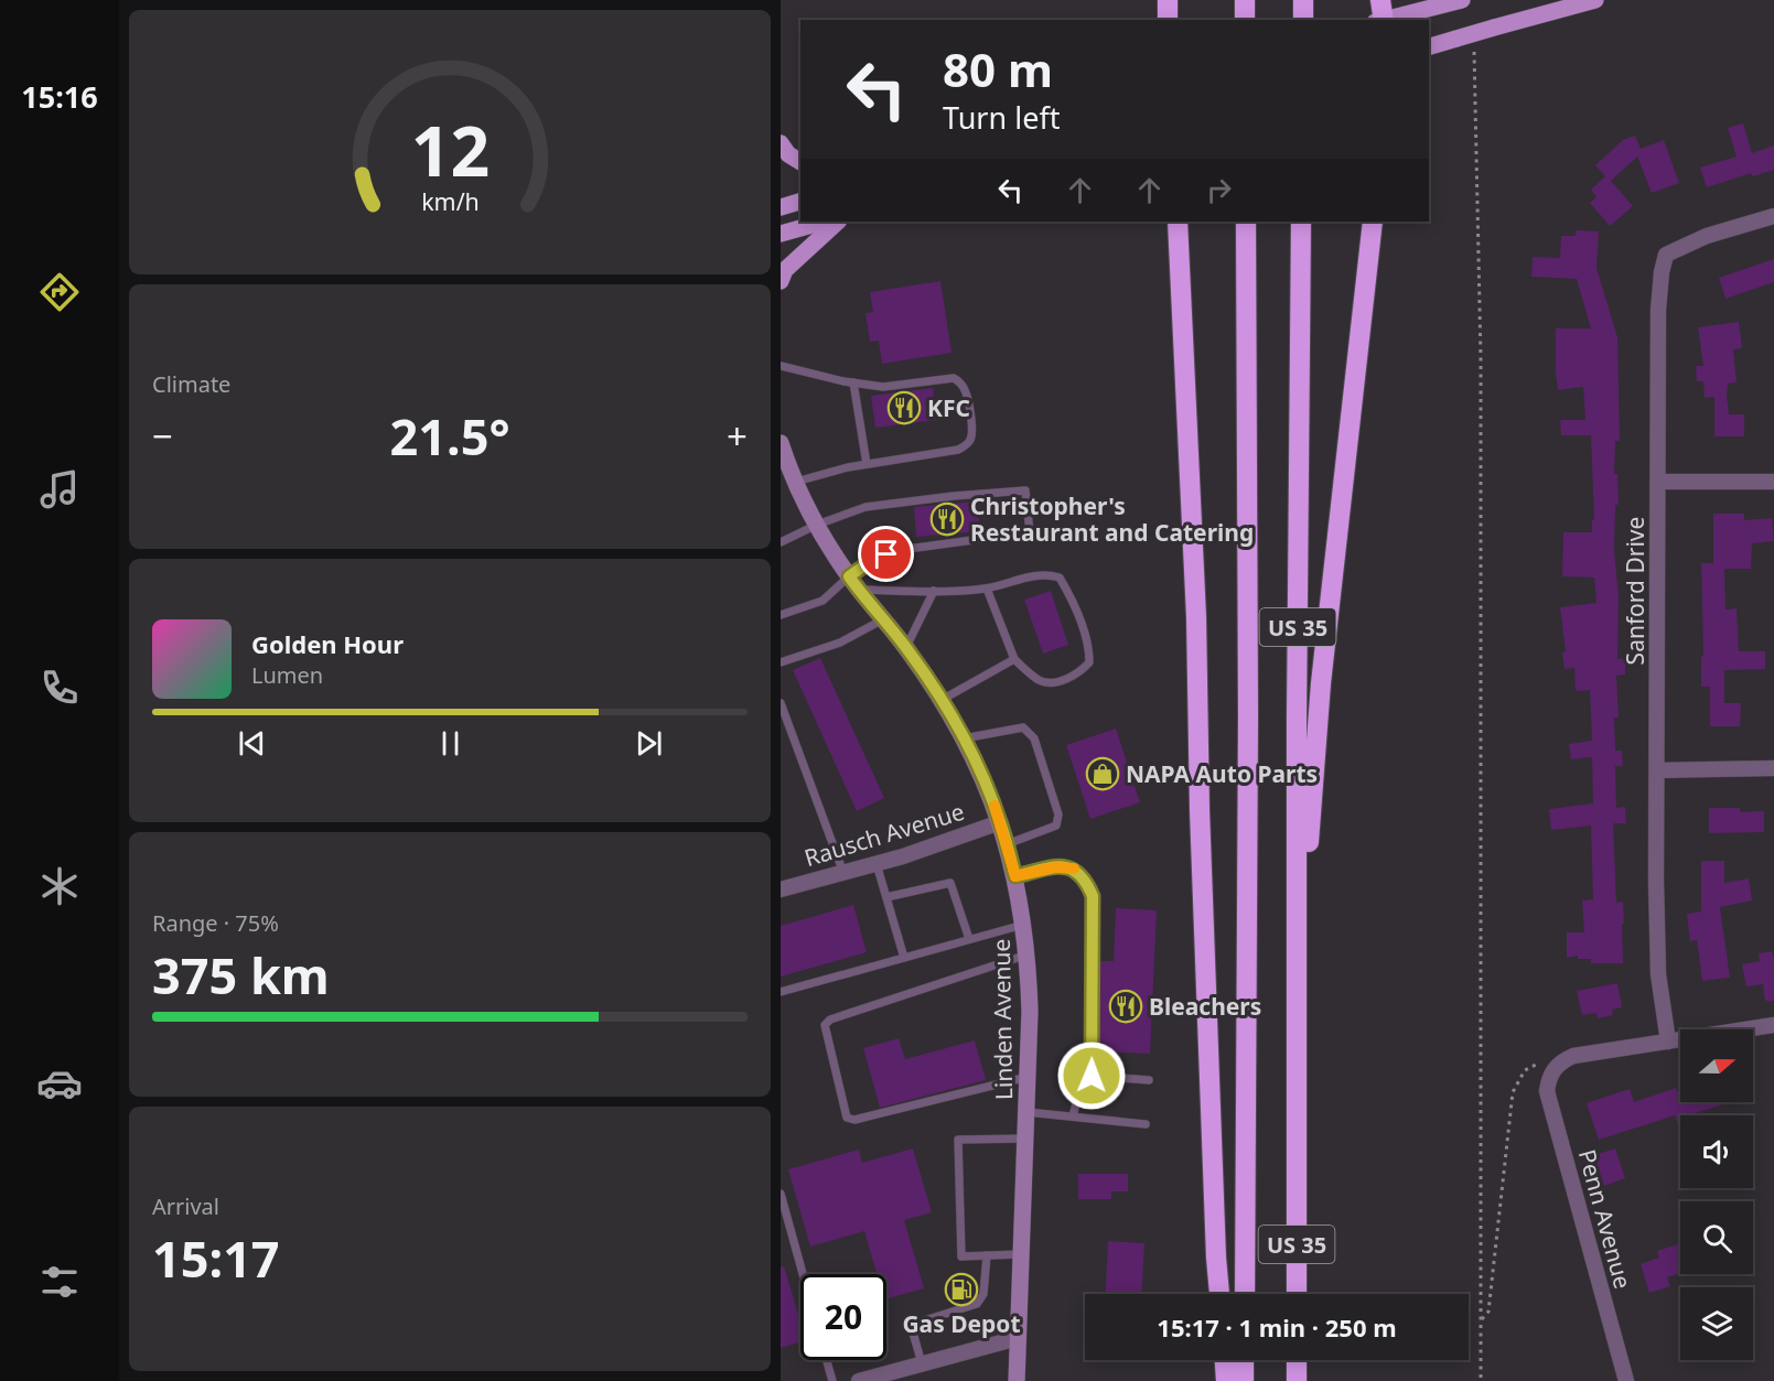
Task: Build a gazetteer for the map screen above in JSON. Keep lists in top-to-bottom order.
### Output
{
  "streets": {
    "highway": ["US 35"],
    "main road": ["Linden Avenue"],
    "street": ["Sanford Drive", "Rausch Avenue", "Penn Avenue"]
  },
  "crossings": [
    ["Rausch Avenue", "Linden Avenue"]
  ],
  "places": {
    "restaurant": ["KFC", "Christopher's Restaurant and Catering", "Bleachers"],
    "shop": ["NAPA Auto Parts"],
    "fuel station": ["Gas Depot"]
  },
  "north": "right",
  "page": {
    "tabs": "15:16",
    "turn": ["80 m", "Turn left"],
    "tile": [
      "Climate",
      ["Range · 75%", "375 km"],
      ["Arrival", "15:17"]
    ],
    "heat": ["−", "21.5°", "+"],
    "song": ["Golden Hour", "Lumen"],
    "limit": "20",
    "trip": "15:17 · 1 min · 250 m",
    "gauge": ["12", "km/h"]
  }
}
